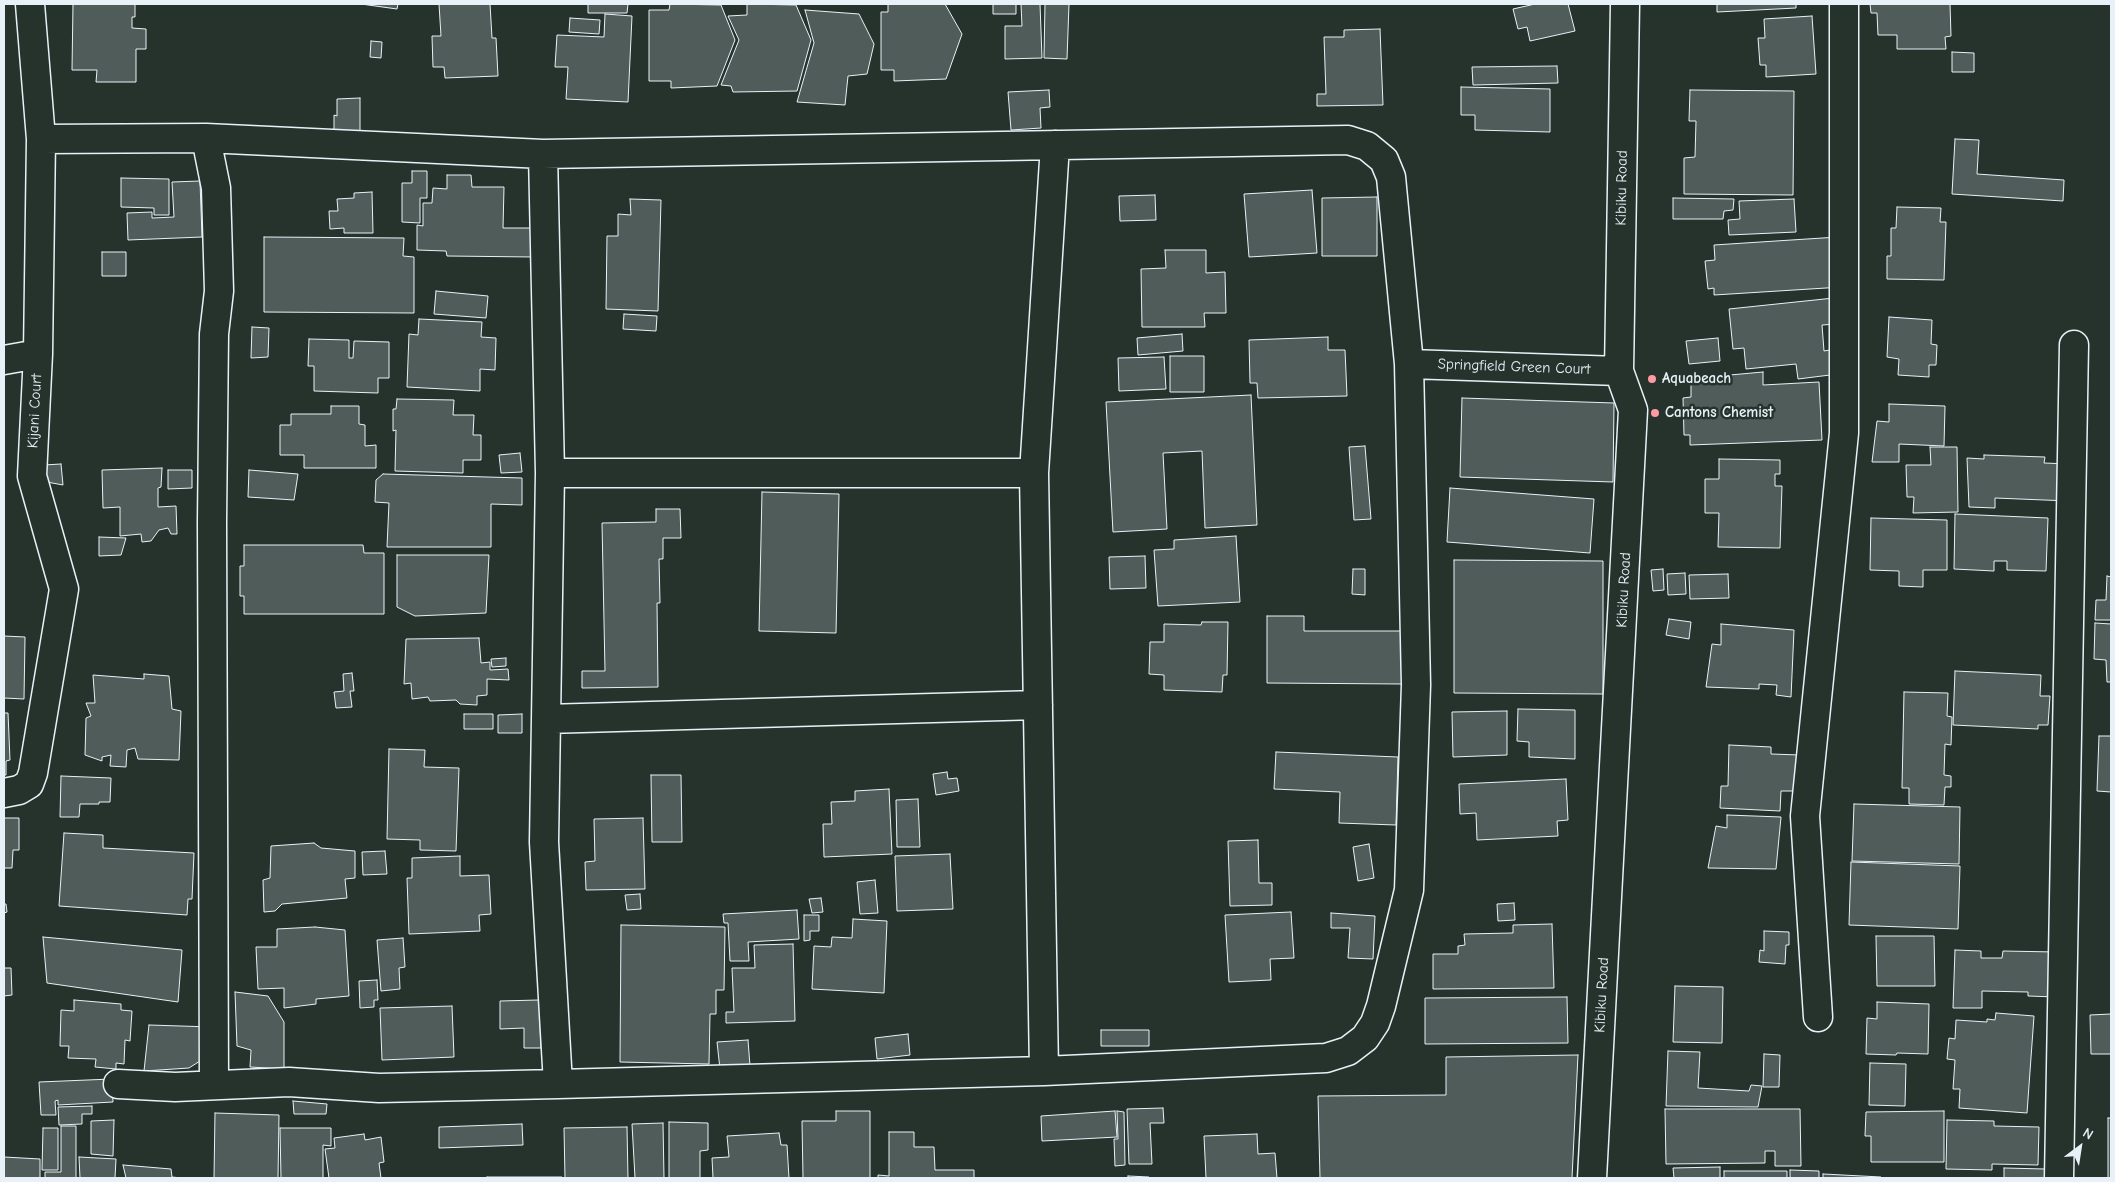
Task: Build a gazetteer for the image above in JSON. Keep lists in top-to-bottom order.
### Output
{
  "streets": {
    "street": ["Kibiku Road", "Springfield Green Court", "Kijani Court"]
  },
  "crossings": [
    ["Kibiku Road", "Springfield Green Court"]
  ],
  "places": ["Aquabeach", "Cantons Chemist"],
  "north": "top right"
}
